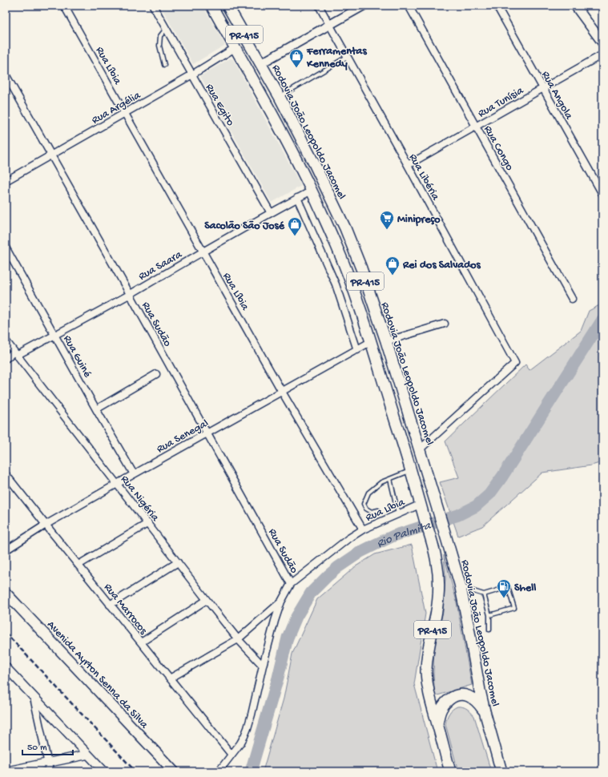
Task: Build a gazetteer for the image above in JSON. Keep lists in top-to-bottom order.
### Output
{
  "streets": {
    "highway": ["PR-415", "Rodovia João Leopoldo Jacomel"],
    "main road": ["Avenida Ayrton Senna da Silva"],
    "street": [
      "Rua Líbia",
      "Rua Angola",
      "Rua Tunísia",
      "Rua Egito",
      "Rua Argélia",
      "Rua Congo",
      "Rua Libéria",
      "Rua Saara",
      "Rua Sudão",
      "Rua Guiné",
      "Rua Senegal",
      "Rua Nigéria",
      "Rua Marrocos"
    ]
  },
  "crossings": [
    ["PR-415", "Rua Líbia"],
    ["PR-415", "Rua Argélia"],
    ["PR-415", "Rua Saara"],
    ["PR-415", "Rua Senegal"],
    ["Rua Líbia", "Rua Argélia"],
    ["Rua Líbia", "Rua Saara"],
    ["Rua Líbia", "Rua Senegal"],
    ["Rua Angola", "Rua Tunísia"],
    ["Rua Tunísia", "Rua Congo"],
    ["Rua Tunísia", "Rua Libéria"],
    ["Rua Egito", "Rua Argélia"],
    ["Rua Egito", "Rua Saara"],
    ["Rua Argélia", "Rua Sudão"],
    ["Rodovia João Leopoldo Jacomel", "Rua Libéria"],
    ["Rua Saara", "Rua Sudão"],
    ["Rua Saara", "Rua Guiné"],
    ["Rua Saara", "Rua Nigéria"],
    ["Rua Sudão", "Rua Senegal"],
    ["Rua Guiné", "Rua Senegal"],
    ["Rua Senegal", "Rua Nigéria"],
    ["Rua Senegal", "Rua Marrocos"]
  ],
  "water": ["Rio Palmital"],
  "places": {
    "shop": ["Ferramentas Kennedy", "Sacolão São José", "Rei dos Salvados"],
    "supermarket": ["Minipreço"],
    "fuel station": ["Shell"]
  },
  "scale_bar": "50 m"
}
